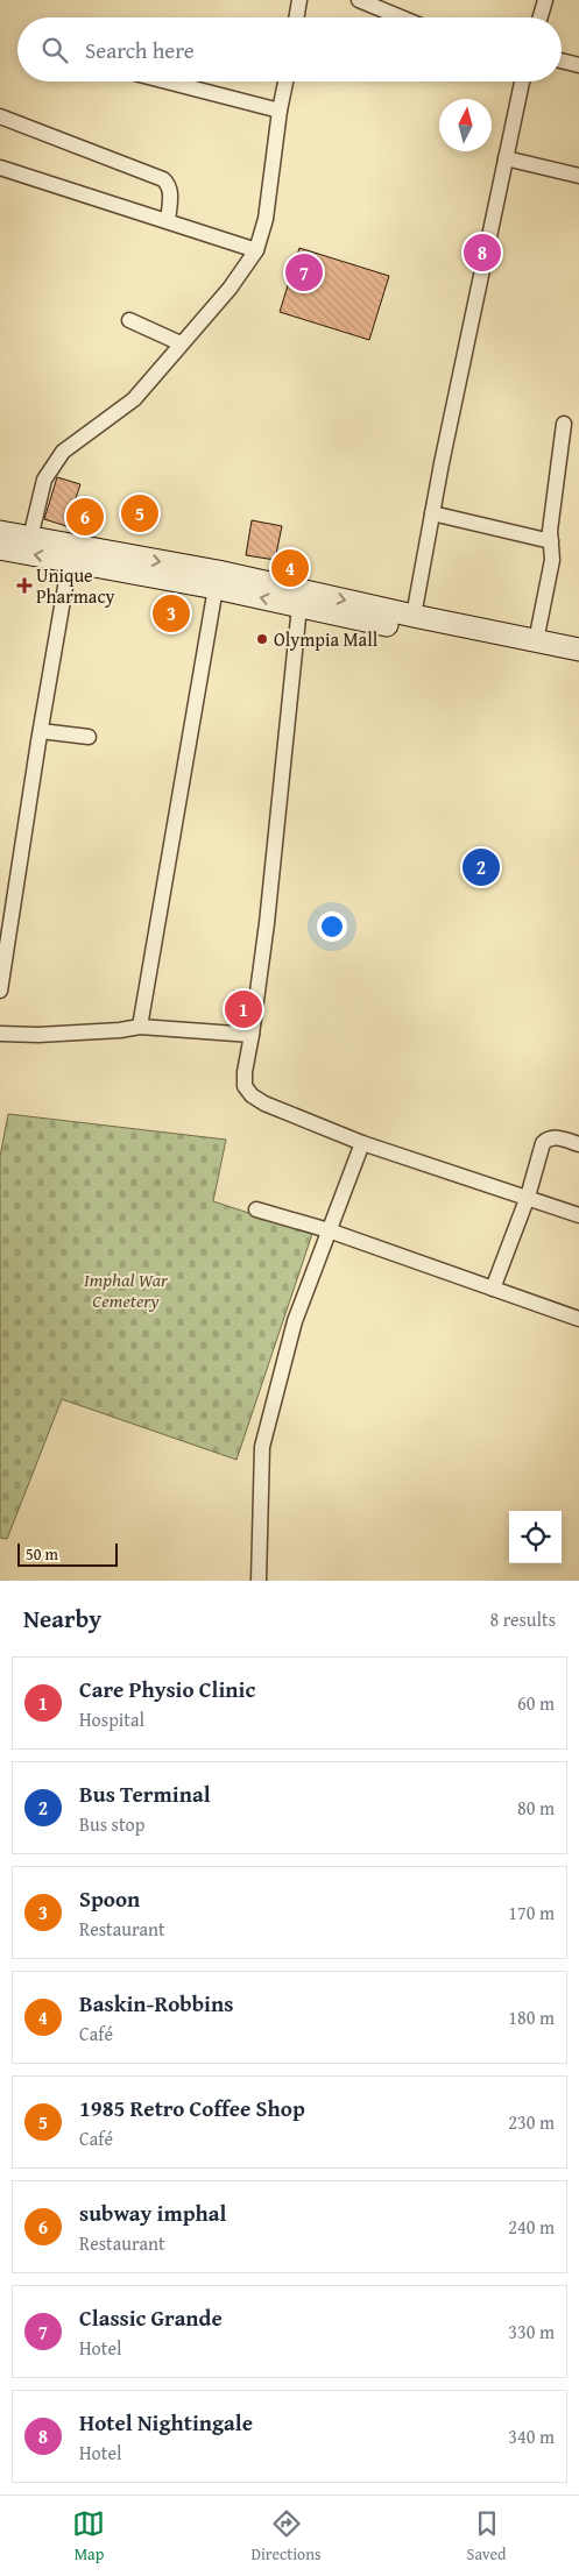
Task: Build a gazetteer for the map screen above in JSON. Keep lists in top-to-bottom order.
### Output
{
  "parks": ["Imphal War Cemetery"],
  "places": {
    "health": ["Unique Pharmacy"],
    "other": ["Olympia Mall"]
  },
  "scale_bar": "50 m",
  "north": "top",
  "page": {
    "search": "Search here",
    "pins": [
      "8",
      "7",
      "5",
      "6",
      "4",
      "3",
      "2",
      "1"
    ],
    "scale": "50 m",
    "heading": ["Nearby", "8 results"],
    "list": [
      {
        "mark": "1",
        "name": "Care Physio Clinic",
        "note": "Hospital",
        "value": "60 m"
      },
      {
        "mark": "2",
        "name": "Bus Terminal",
        "note": "Bus stop",
        "value": "80 m"
      },
      {
        "mark": "3",
        "name": "Spoon",
        "note": "Restaurant",
        "value": "170 m"
      },
      {
        "mark": "4",
        "name": "Baskin-Robbins",
        "note": "Café",
        "value": "180 m"
      },
      {
        "mark": "5",
        "name": "1985 Retro Coffee Shop",
        "note": "Café",
        "value": "230 m"
      },
      {
        "mark": "6",
        "name": "subway imphal",
        "note": "Restaurant",
        "value": "240 m"
      },
      {
        "mark": "7",
        "name": "Classic Grande",
        "note": "Hotel",
        "value": "330 m"
      },
      {
        "mark": "8",
        "name": "Hotel Nightingale",
        "note": "Hotel",
        "value": "340 m"
      }
    ],
    "nav": ["Map", "Directions", "Saved"]
  }
}
